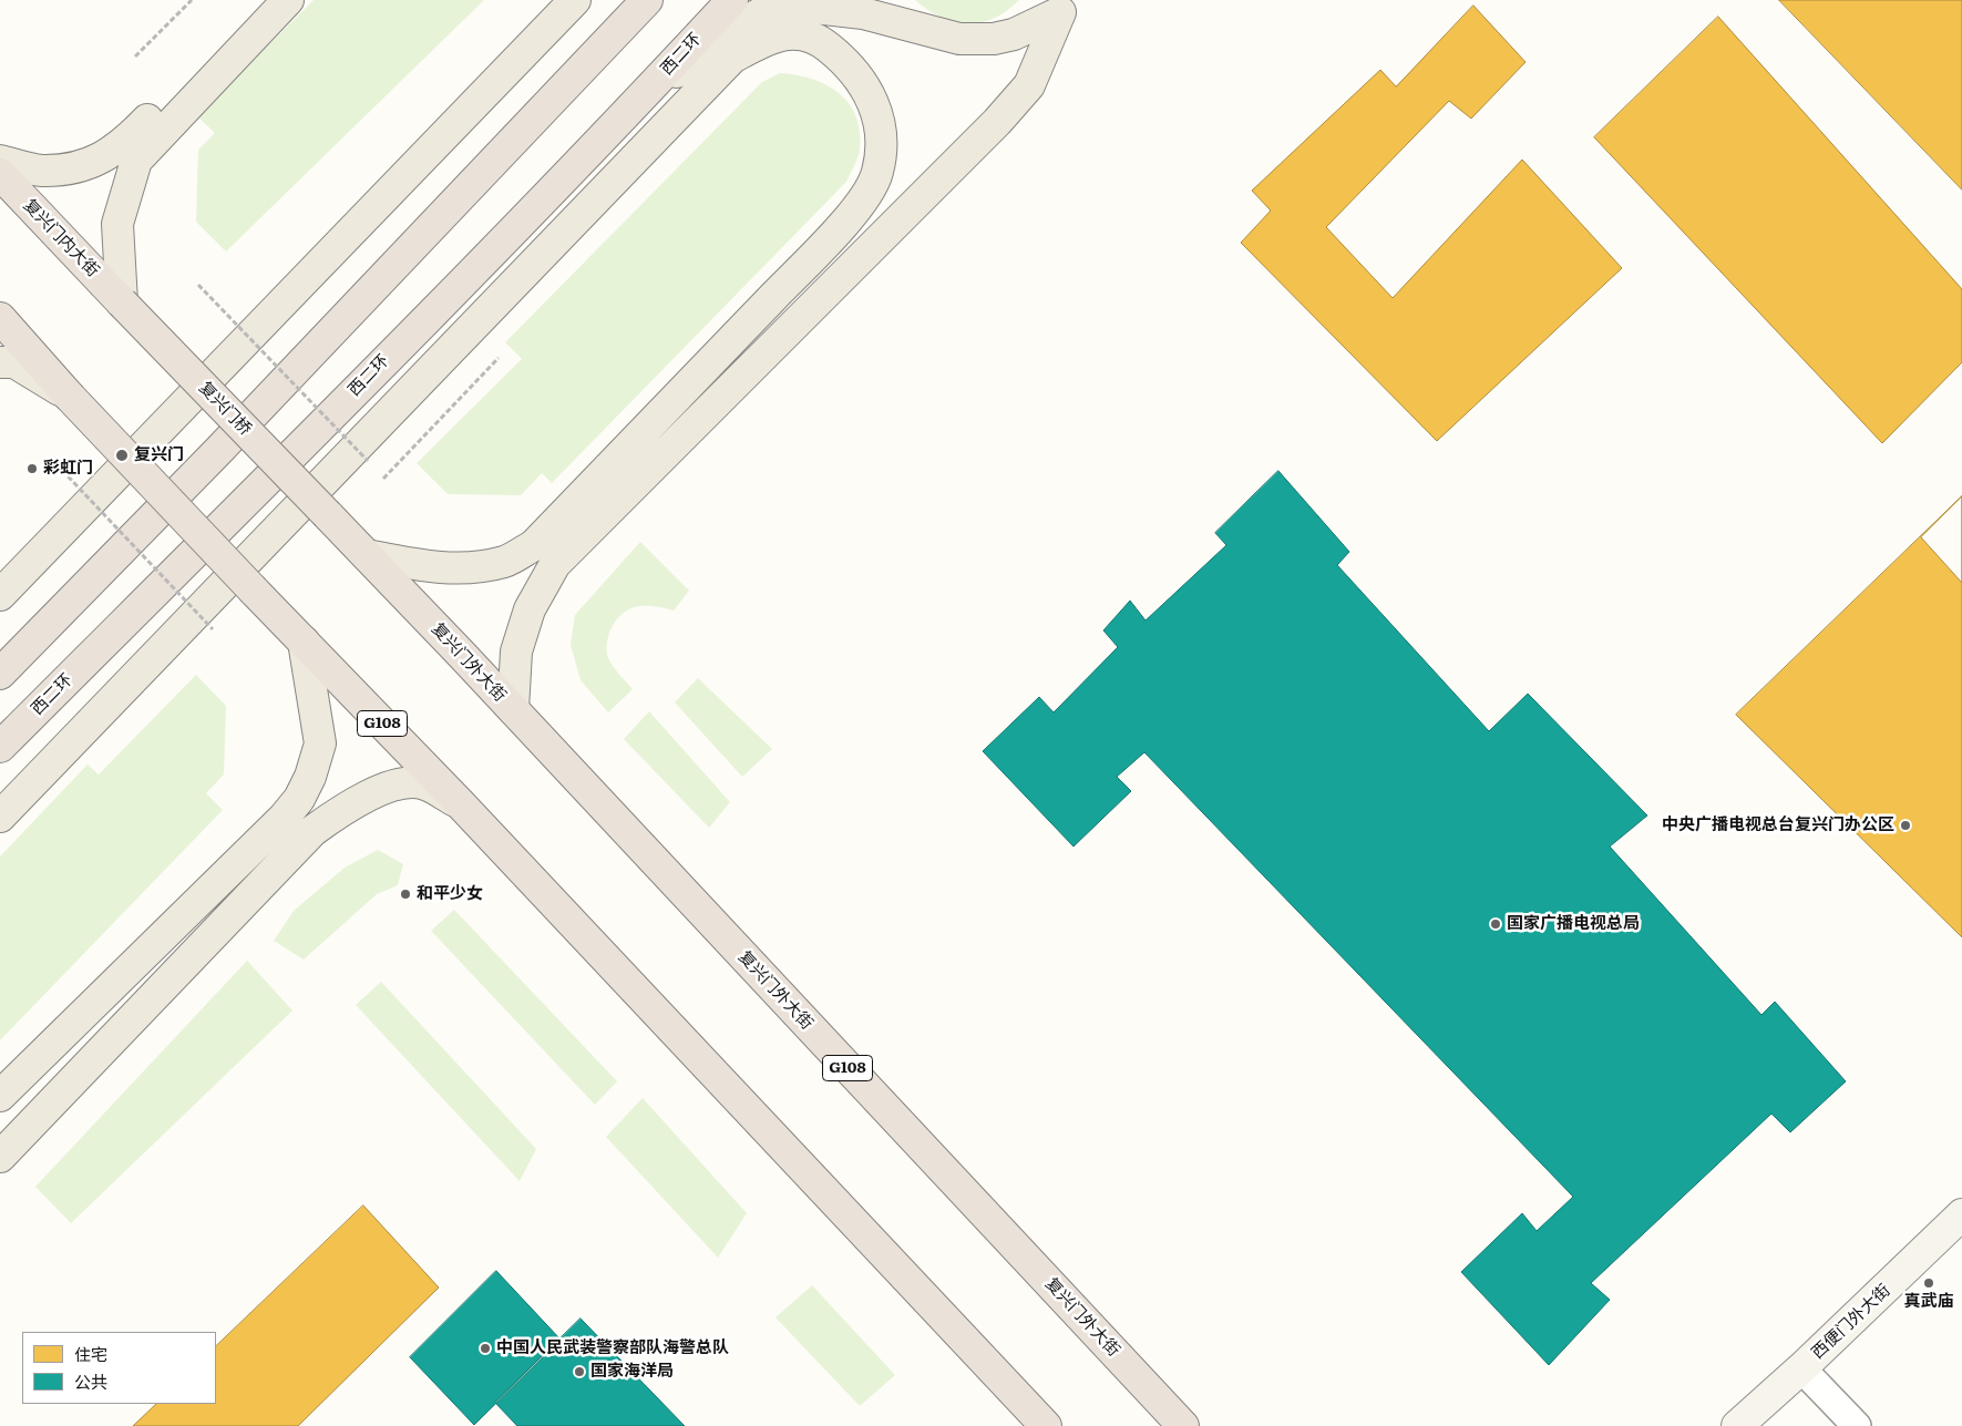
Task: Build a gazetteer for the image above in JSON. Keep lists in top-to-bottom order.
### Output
{
  "streets": {
    "highway": [
      "西二环",
      "复兴门内大街",
      "复兴门桥",
      "复兴门外大街",
      "G108"
    ],
    "street": ["西便门外大街"]
  },
  "crossings": [
    ["复兴门内大街", "复兴门桥"],
    ["复兴门桥", "复兴门外大街"]
  ],
  "places": [
    "复兴门",
    "彩虹门",
    "中央广播电视总台复兴门办公区",
    "和平少女",
    "国家广播电视总局",
    "真武庙",
    "中国人民武装警察部队海警总队",
    "国家海洋局"
  ],
  "legend": ["住宅", "公共"]
}
